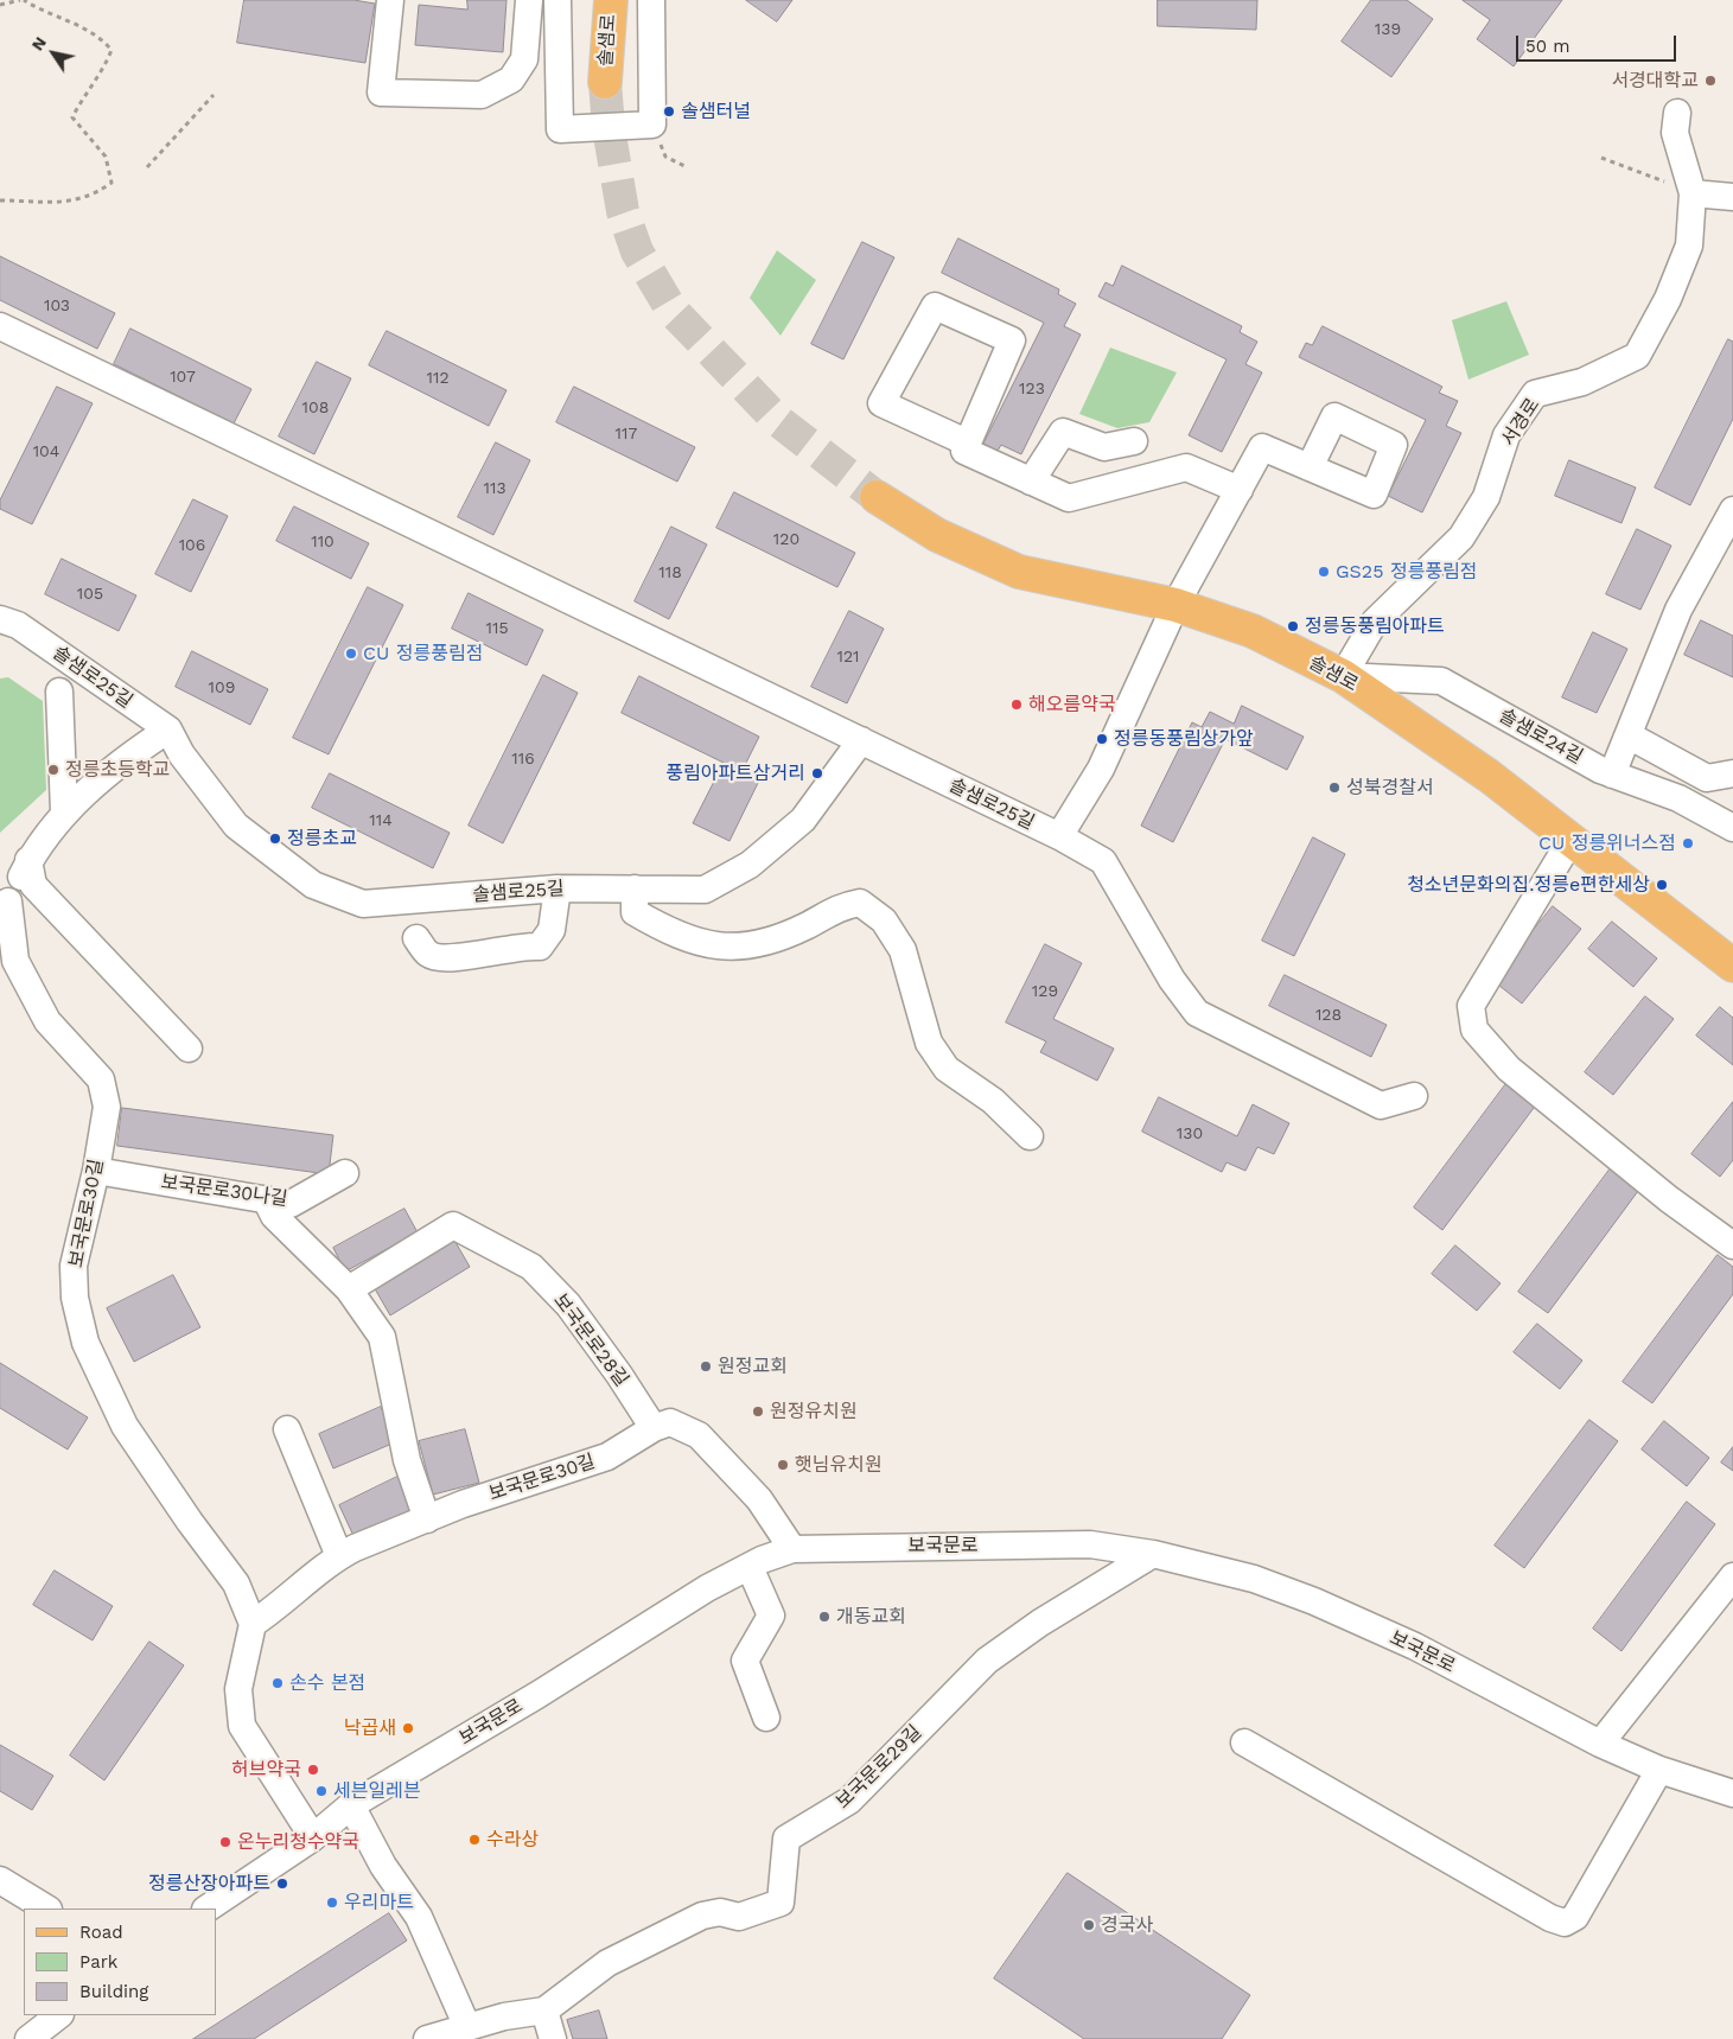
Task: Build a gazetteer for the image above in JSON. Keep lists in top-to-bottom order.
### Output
{
  "streets": {
    "main road": ["솔샘로"],
    "street": [
      "서경로",
      "솔샘로25길",
      "솔샘로24길",
      "보국문로30나길",
      "보국문로30길",
      "보국문로28길",
      "보국문로",
      "보국문로29길"
    ]
  },
  "crossings": [
    ["솔샘로", "서경로"],
    ["솔샘로", "솔샘로25길"],
    ["솔샘로", "솔샘로24길"],
    ["서경로", "솔샘로24길"],
    ["보국문로30나길", "보국문로30길"],
    ["보국문로30길", "보국문로28길"],
    ["보국문로", "보국문로29길"]
  ],
  "places": [
    "서경대학교",
    "솔샘터널",
    "GS25 정릉풍림점",
    "정릉동풍림아파트",
    "CU 정릉풍림점",
    "해오름약국",
    "정릉동풍림상가앞",
    "정릉초등학교",
    "풍림아파트삼거리",
    "성북경찰서",
    "정릉초교",
    "CU 정릉위너스점",
    "청소년문화의집.정릉e편한세상",
    "원정교회",
    "원정유치원",
    "햇님유치원",
    "개동교회",
    "손수 본점",
    "낙곱새",
    "허브약국",
    "세븐일레븐",
    "수라상",
    "온누리청수약국",
    "정릉산장아파트",
    "우리마트",
    "경국사"
  ],
  "house_numbers": [
    "139",
    "103",
    "107",
    "112",
    "123",
    "108",
    "117",
    "104",
    "113",
    "120",
    "110",
    "106",
    "118",
    "105",
    "115",
    "121",
    "109",
    "116",
    "114",
    "129",
    "128",
    "130"
  ],
  "legend": ["Road", "Park", "Building"],
  "scale_bar": "50 m",
  "north": "top left"
}
